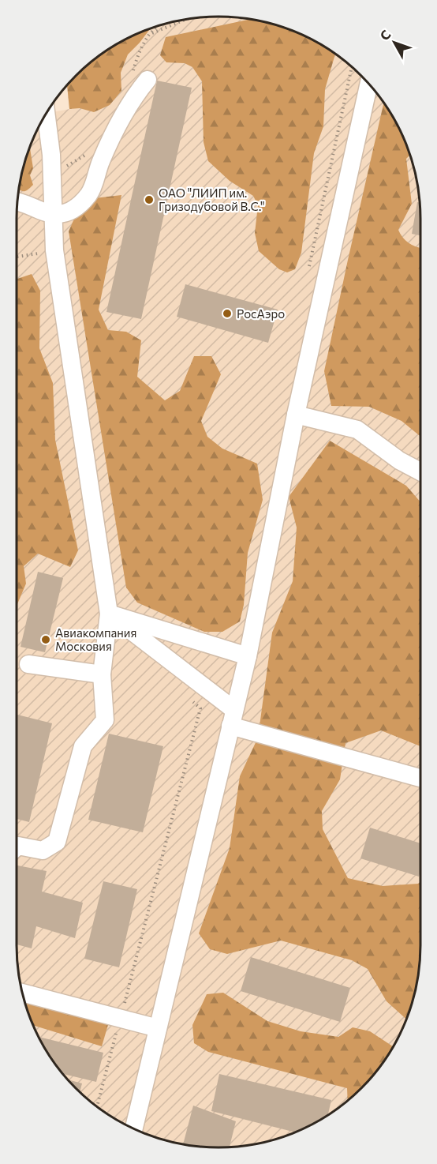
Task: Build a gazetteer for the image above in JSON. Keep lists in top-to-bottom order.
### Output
{
  "places": ["ОАО \"ЛИИП им. Гризодубовой В.С.\"", "РосАэро", "Авиакомпания Московия"],
  "north": "top left"
}
